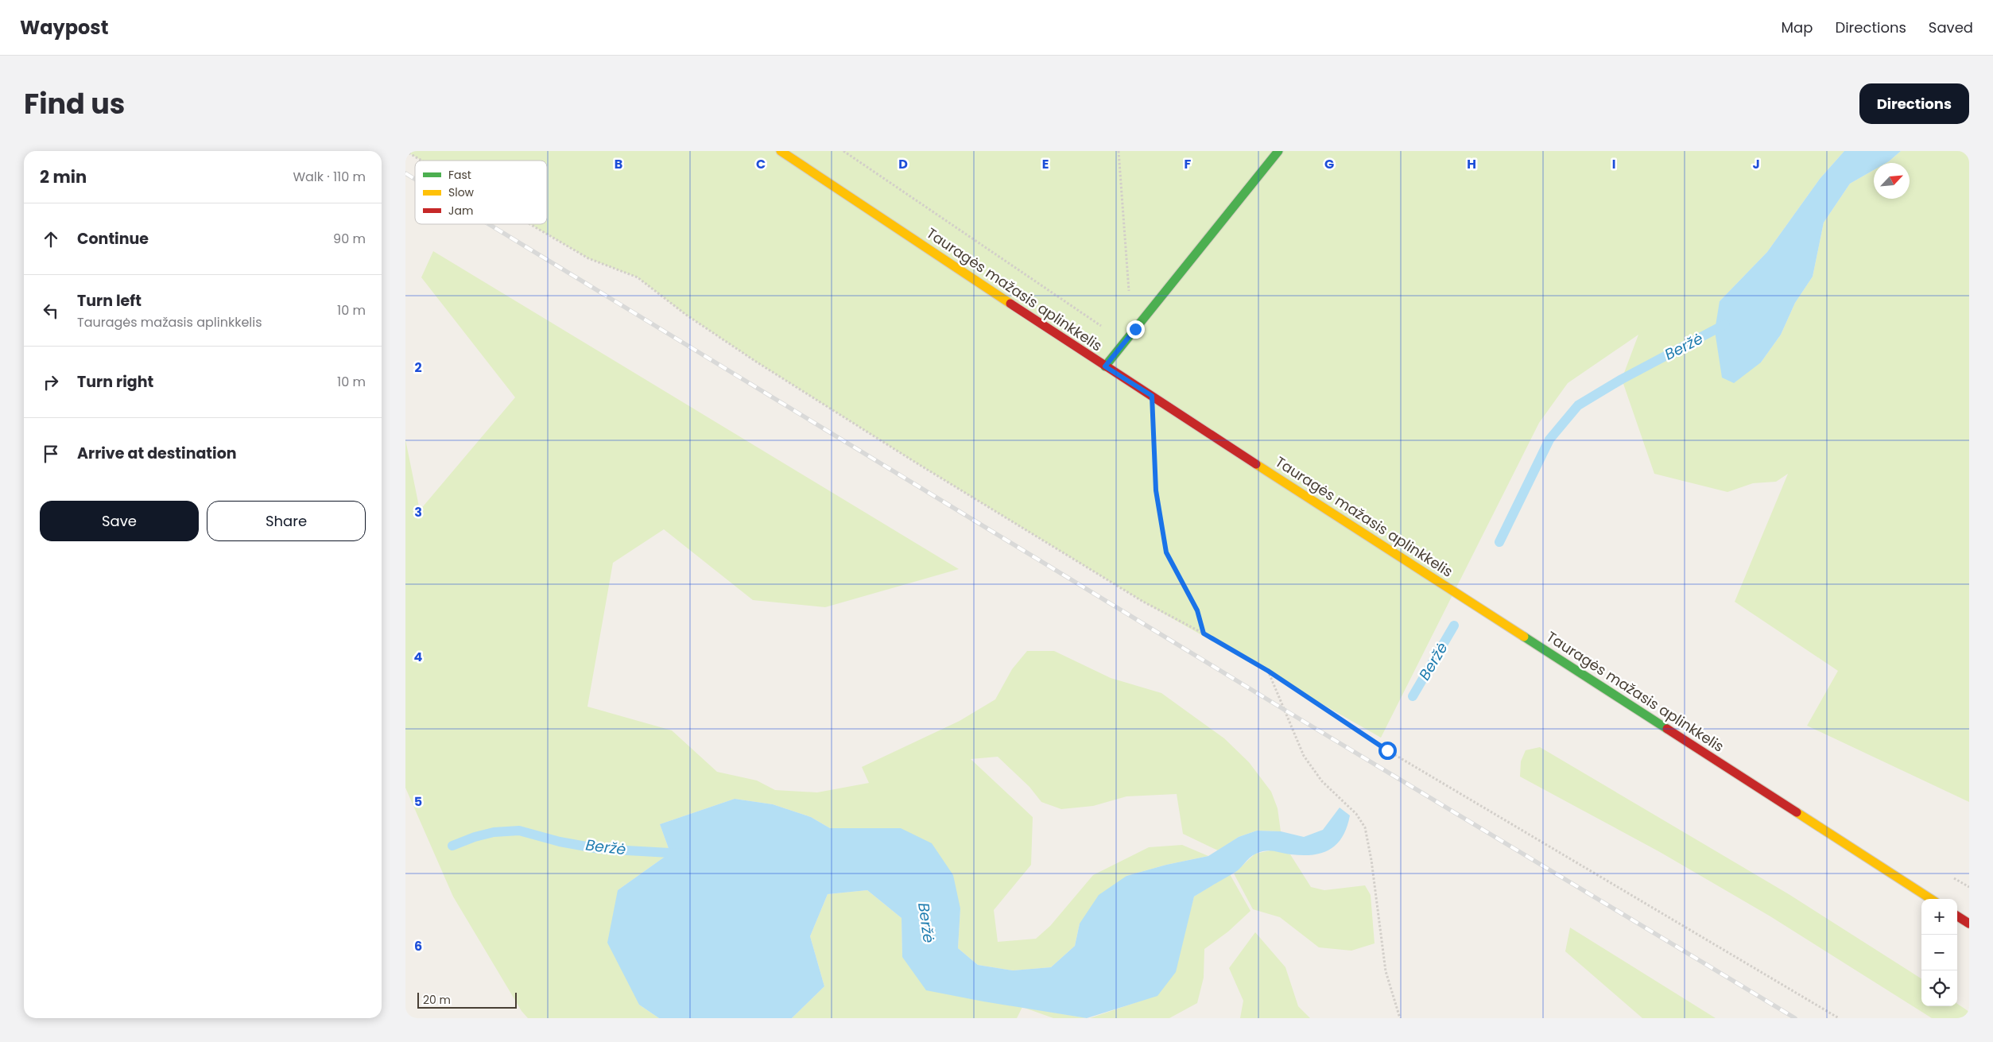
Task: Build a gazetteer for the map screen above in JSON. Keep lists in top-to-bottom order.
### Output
{
  "streets": {
    "main road": ["Tauragės mažasis aplinkkelis"]
  },
  "water": ["Beržė"],
  "legend": ["Fast", "Slow", "Jam"],
  "scale_bar": "20 m",
  "north": "top right",
  "page": {
    "header": "Waypost",
    "nav": ["Map", "Directions", "Saved"],
    "title": "Find us",
    "buttons": [
      "Directions",
      ["Save", "Share"]
    ],
    "heading": ["2 min", "Walk · 110 m"],
    "list": [
      ["Continue", "90 m"],
      ["Turn left", "Tauragės mažasis aplinkkelis", "10 m"],
      ["Turn right", "10 m"],
      "Arrive at destination"
    ],
    "map_buttons": ["+", "−"],
    "scale": "20 m"
  },
  "grid": {
    "columns": [
      "B",
      "C",
      "D",
      "E",
      "F",
      "G",
      "H",
      "I",
      "J"
    ],
    "rows": [
      "2",
      "3",
      "4",
      "5",
      "6"
    ]
  }
}
